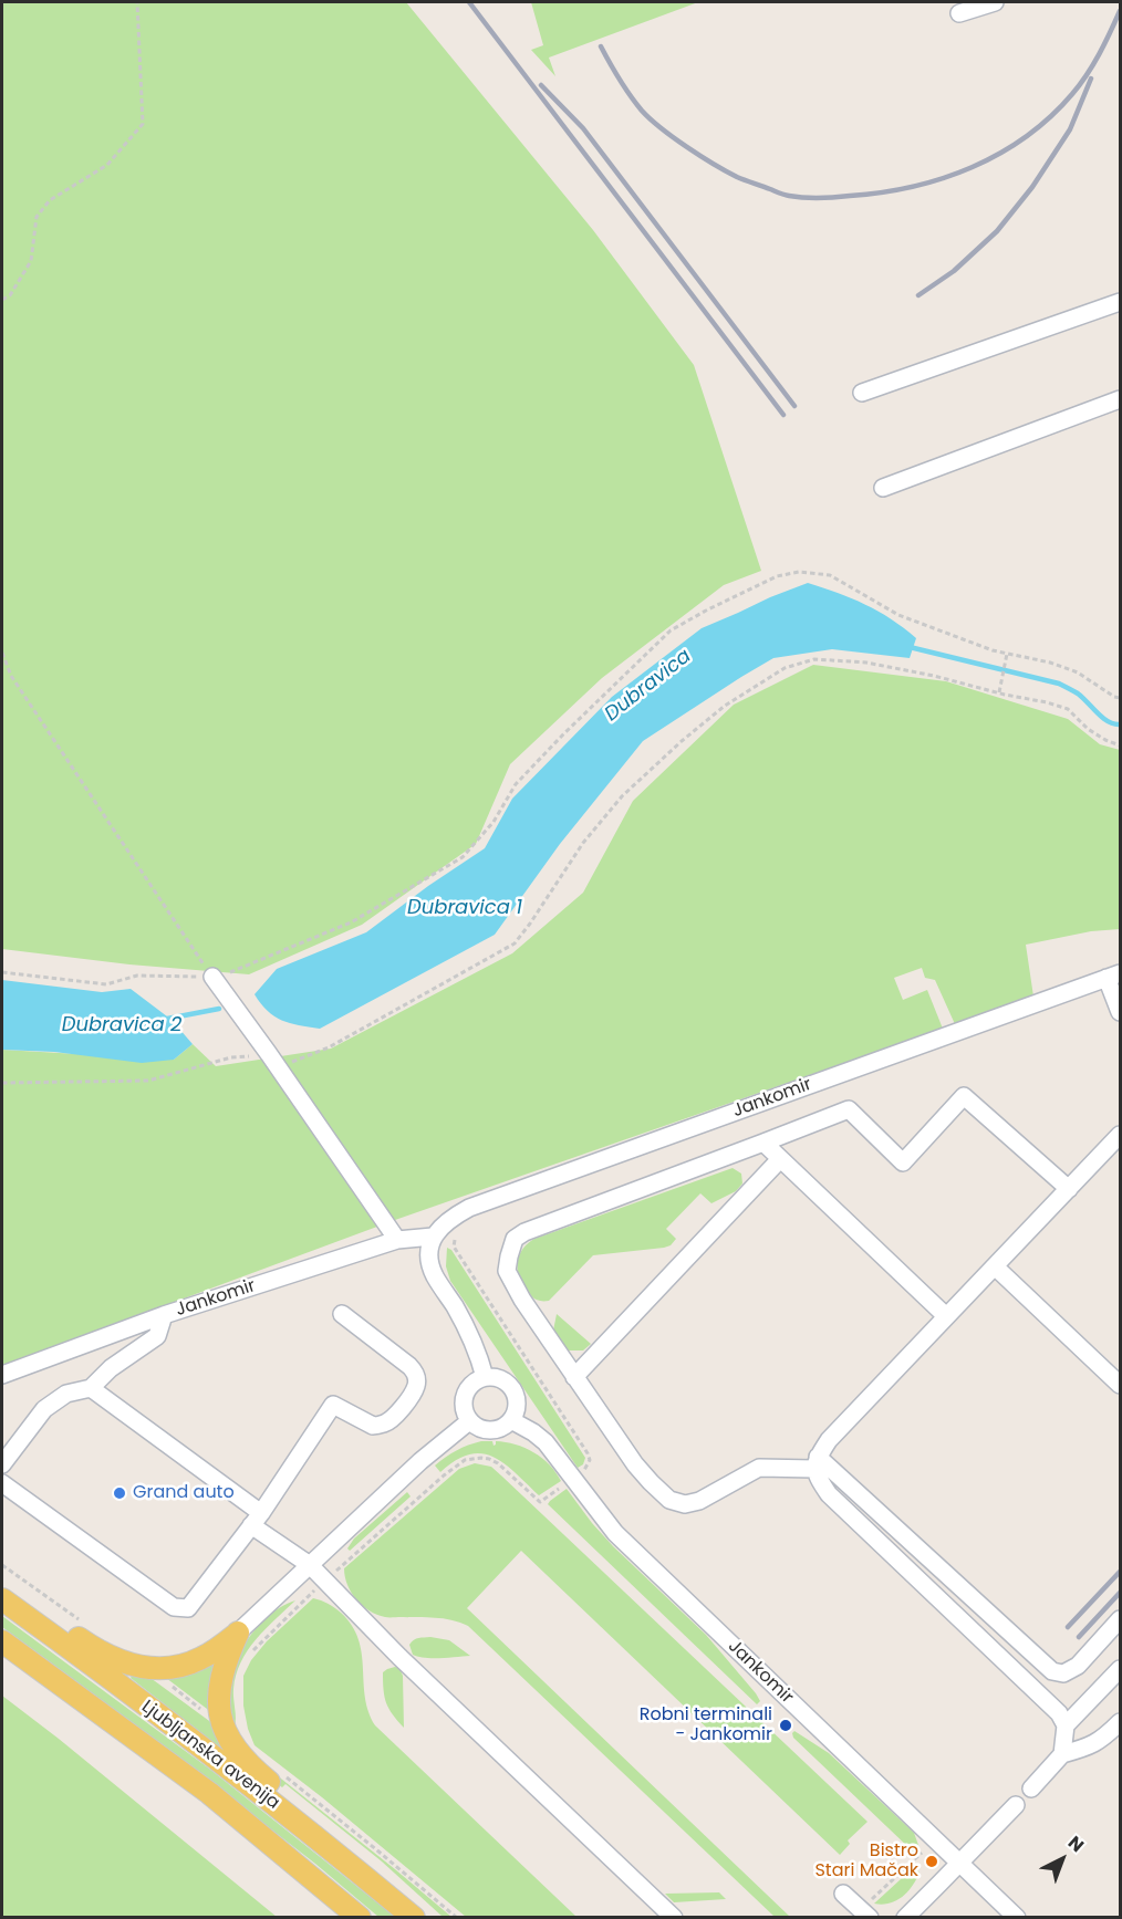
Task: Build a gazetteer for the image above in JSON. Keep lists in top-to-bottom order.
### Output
{
  "streets": {
    "main road": ["Ljubljanska avenija"],
    "street": ["Jankomir"]
  },
  "water": ["Dubravica", "Dubravica 1", "Dubravica 2"],
  "places": ["Grand auto", "Robni terminali - Jankomir", "Bistro Stari Mačak"],
  "north": "top right"
}
